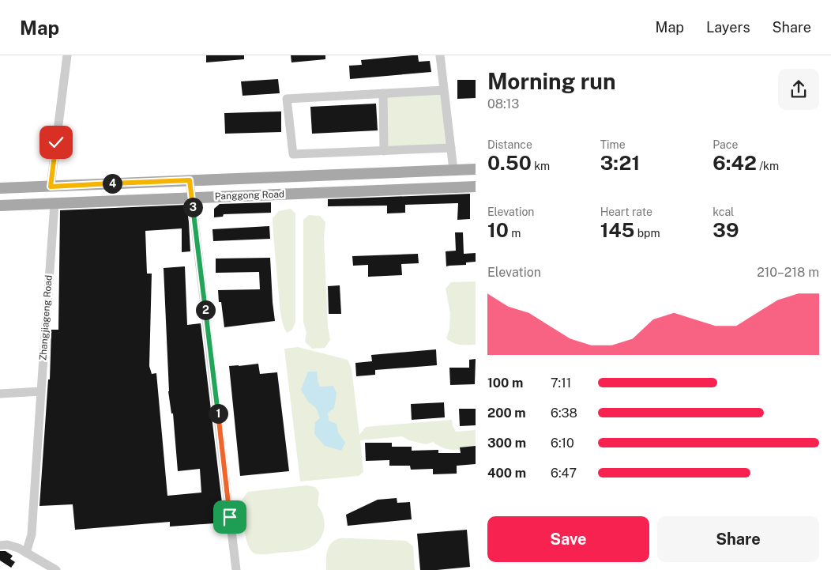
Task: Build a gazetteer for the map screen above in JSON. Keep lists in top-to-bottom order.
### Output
{
  "streets": {
    "main road": ["Panggong Road"],
    "street": ["Zhangjiageng Road"]
  },
  "crossings": [
    ["Panggong Road", "Zhangjiageng Road"]
  ],
  "page": {
    "header": "Map",
    "nav": ["Map", "Layers", "Share"],
    "heading": ["Morning run", "08:13"],
    "stats": [
      ["Distance", "0.50 km"],
      ["Time", "3:21"],
      ["Pace", "6:42 /km"],
      ["Elevation", "10 m"],
      ["Heart rate", "145 bpm"],
      ["kcal", "39"]
    ],
    "pins": [
      "4",
      "3",
      "2",
      "1"
    ],
    "chart": ["Elevation", "210–218 m"],
    "list": [
      {
        "name": "100 m",
        "note": "7:11"
      },
      {
        "name": "200 m",
        "note": "6:38"
      },
      {
        "name": "300 m",
        "note": "6:10"
      },
      {
        "name": "400 m",
        "note": "6:47"
      }
    ],
    "buttons": ["Save", "Share"]
  }
}
